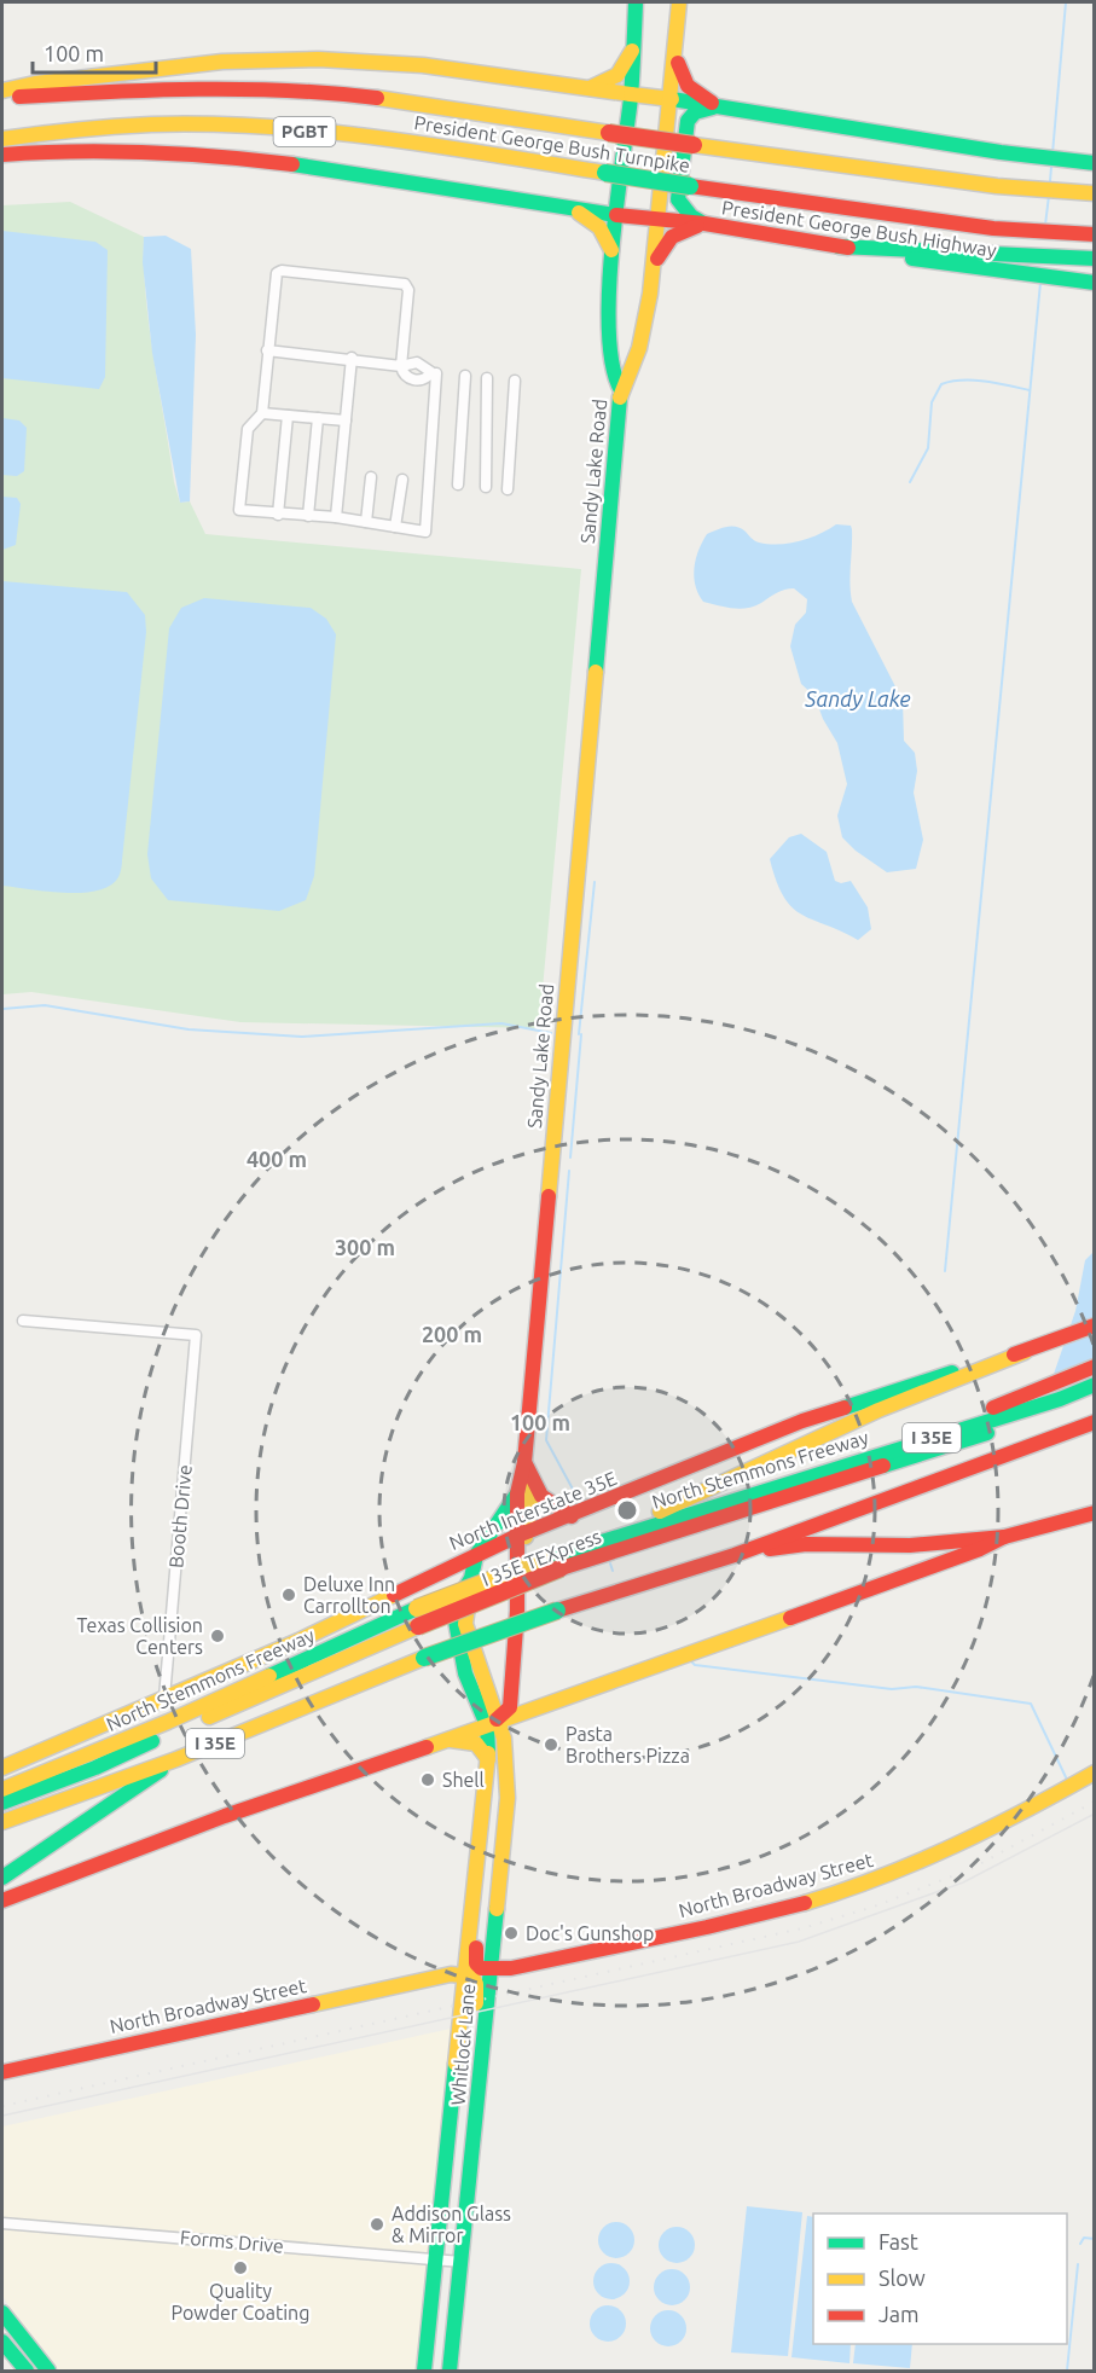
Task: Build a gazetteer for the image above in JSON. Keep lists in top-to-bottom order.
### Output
{
  "streets": {
    "main road": [
      "PGBT",
      "President George Bush Turnpike",
      "President George Bush Highway",
      "Sandy Lake Road",
      "I 35E",
      "North Stemmons Freeway",
      "North Interstate 35E",
      "I 35E TEXpress",
      "North Broadway Street",
      "Whitlock Lane"
    ],
    "street": ["Booth Drive", "Forms Drive"]
  },
  "crossings": [
    ["President George Bush Highway", "Sandy Lake Road"],
    ["Sandy Lake Road", "North Interstate 35E"],
    ["Sandy Lake Road", "Whitlock Lane"],
    ["North Stemmons Freeway", "I 35E TEXpress"],
    ["North Interstate 35E", "Booth Drive"],
    ["North Broadway Street", "Whitlock Lane"],
    ["Whitlock Lane", "Forms Drive"]
  ],
  "water": ["Sandy Lake"],
  "places": [
    "Deluxe Inn Carrollton",
    "Texas Collision Centers",
    "Pasta Brothers Pizza",
    "Shell",
    "Doc's Gunshop",
    "Addison Glass & Mirror",
    "Quality Powder Coating"
  ],
  "legend": ["Fast", "Slow", "Jam"],
  "scale_bar": "100 m",
  "rings": [
    "400 m",
    "300 m",
    "200 m",
    "100 m"
  ]
}
